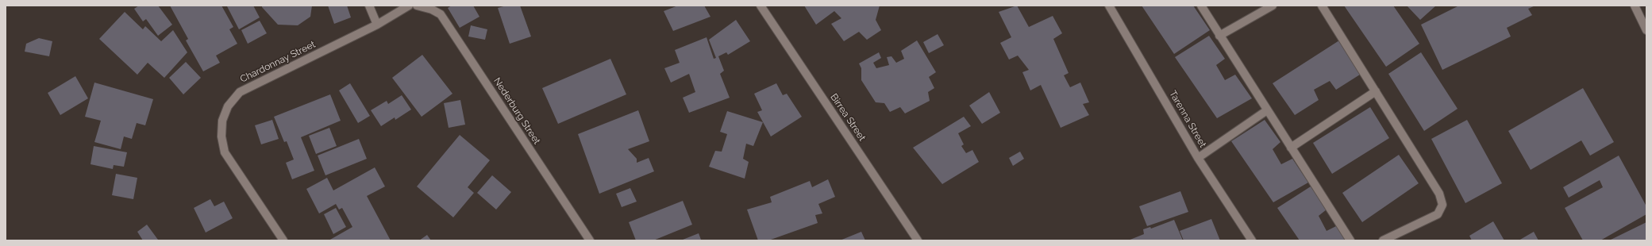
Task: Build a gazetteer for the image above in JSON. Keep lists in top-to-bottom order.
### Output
{
  "streets": {
    "street": [
      "Chardonnay Street",
      "Nederburg Street",
      "Birrea Street",
      "Tarenna Street"
    ]
  }
}
